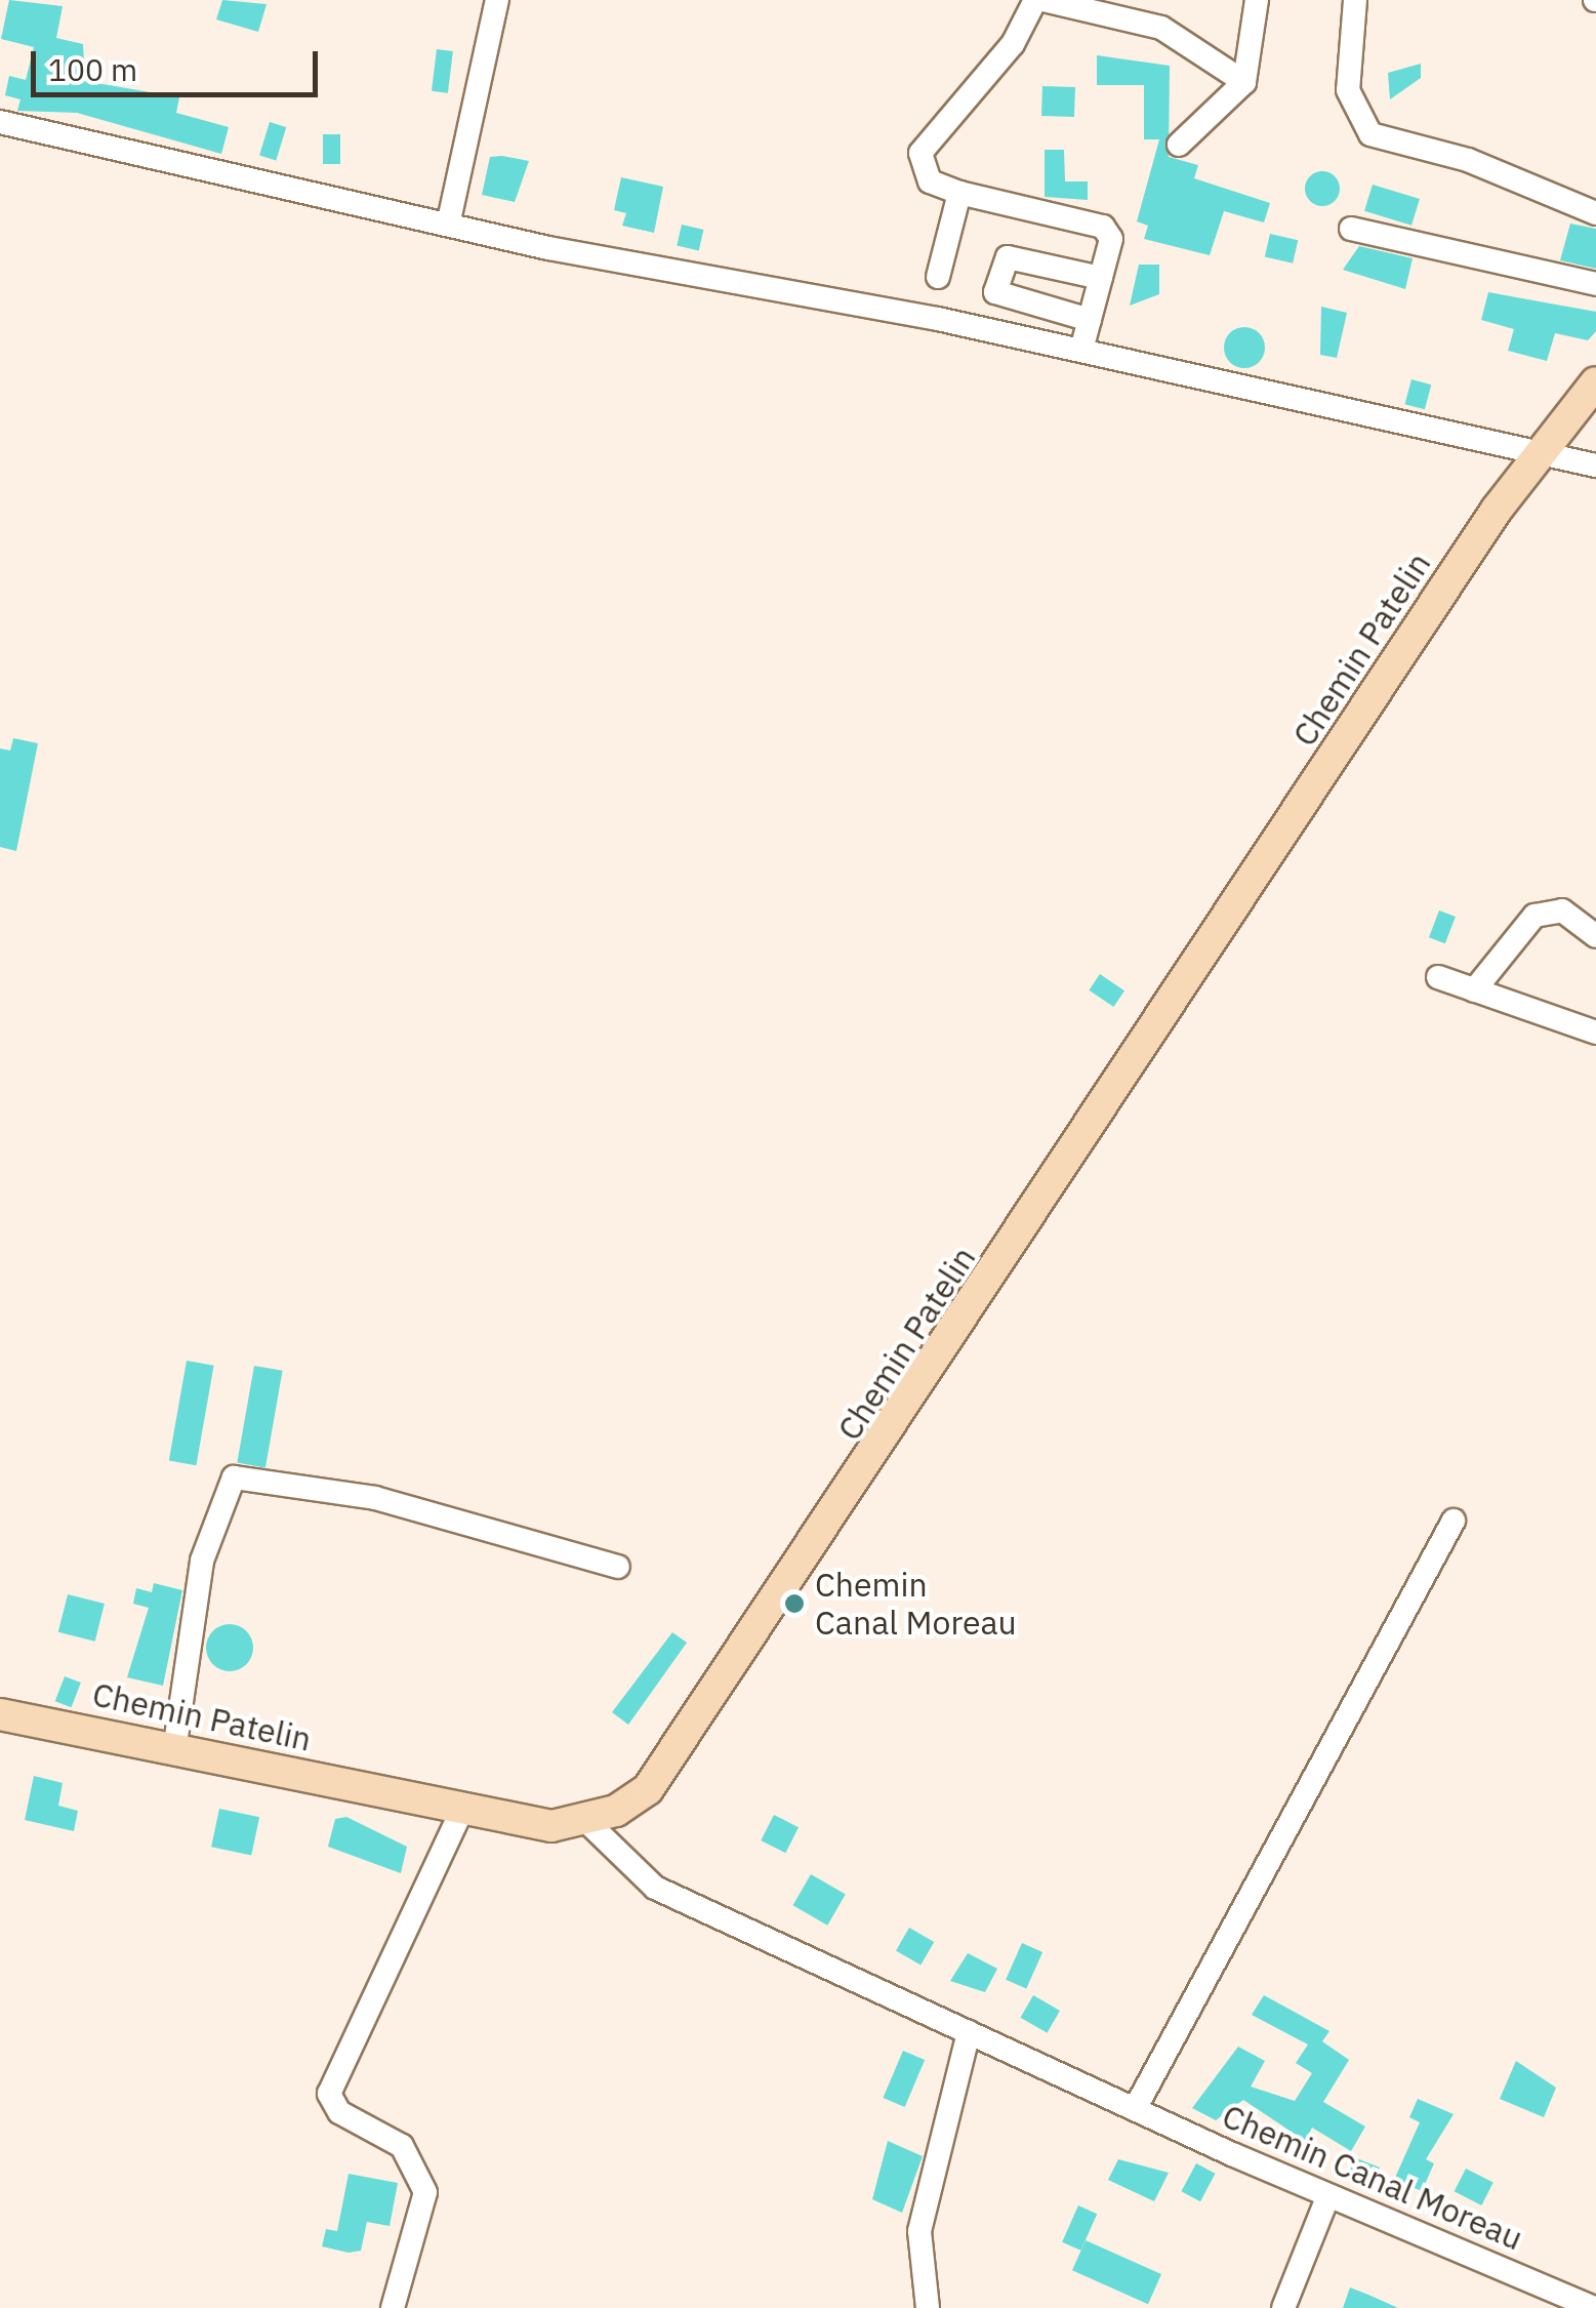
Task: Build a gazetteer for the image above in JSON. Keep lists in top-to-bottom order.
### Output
{
  "streets": {
    "main road": ["Chemin Patelin"],
    "street": ["Chemin Canal Moreau"]
  },
  "crossings": [
    ["Chemin Patelin", "Chemin Canal Moreau"]
  ],
  "places": ["Chemin Canal Moreau"],
  "scale_bar": "100 m"
}
